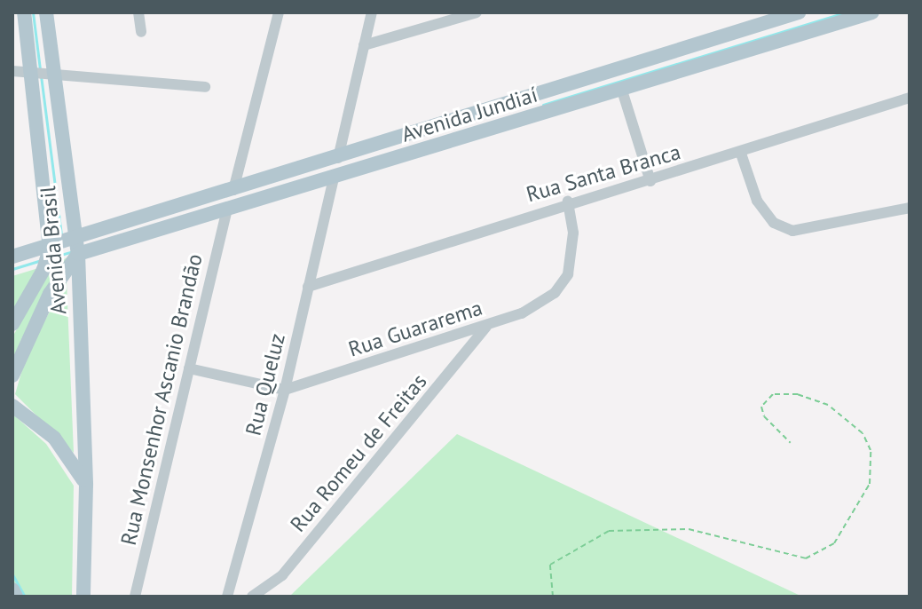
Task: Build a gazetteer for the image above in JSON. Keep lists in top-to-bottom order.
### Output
{
  "streets": {
    "main road": ["Avenida Jundiaí", "Avenida Brasil"],
    "street": [
      "Rua Santa Branca",
      "Rua Guararema",
      "Rua Queluz",
      "Rua Monsenhor Ascanio Brandão",
      "Rua Romeu de Freitas"
    ]
  },
  "crossings": [
    ["Avenida Jundiaí", "Avenida Brasil"],
    ["Avenida Jundiaí", "Rua Queluz"],
    ["Avenida Jundiaí", "Rua Monsenhor Ascanio Brandão"],
    ["Rua Santa Branca", "Rua Guararema"],
    ["Rua Santa Branca", "Rua Queluz"],
    ["Rua Guararema", "Rua Queluz"],
    ["Rua Guararema", "Rua Romeu de Freitas"]
  ]
}
